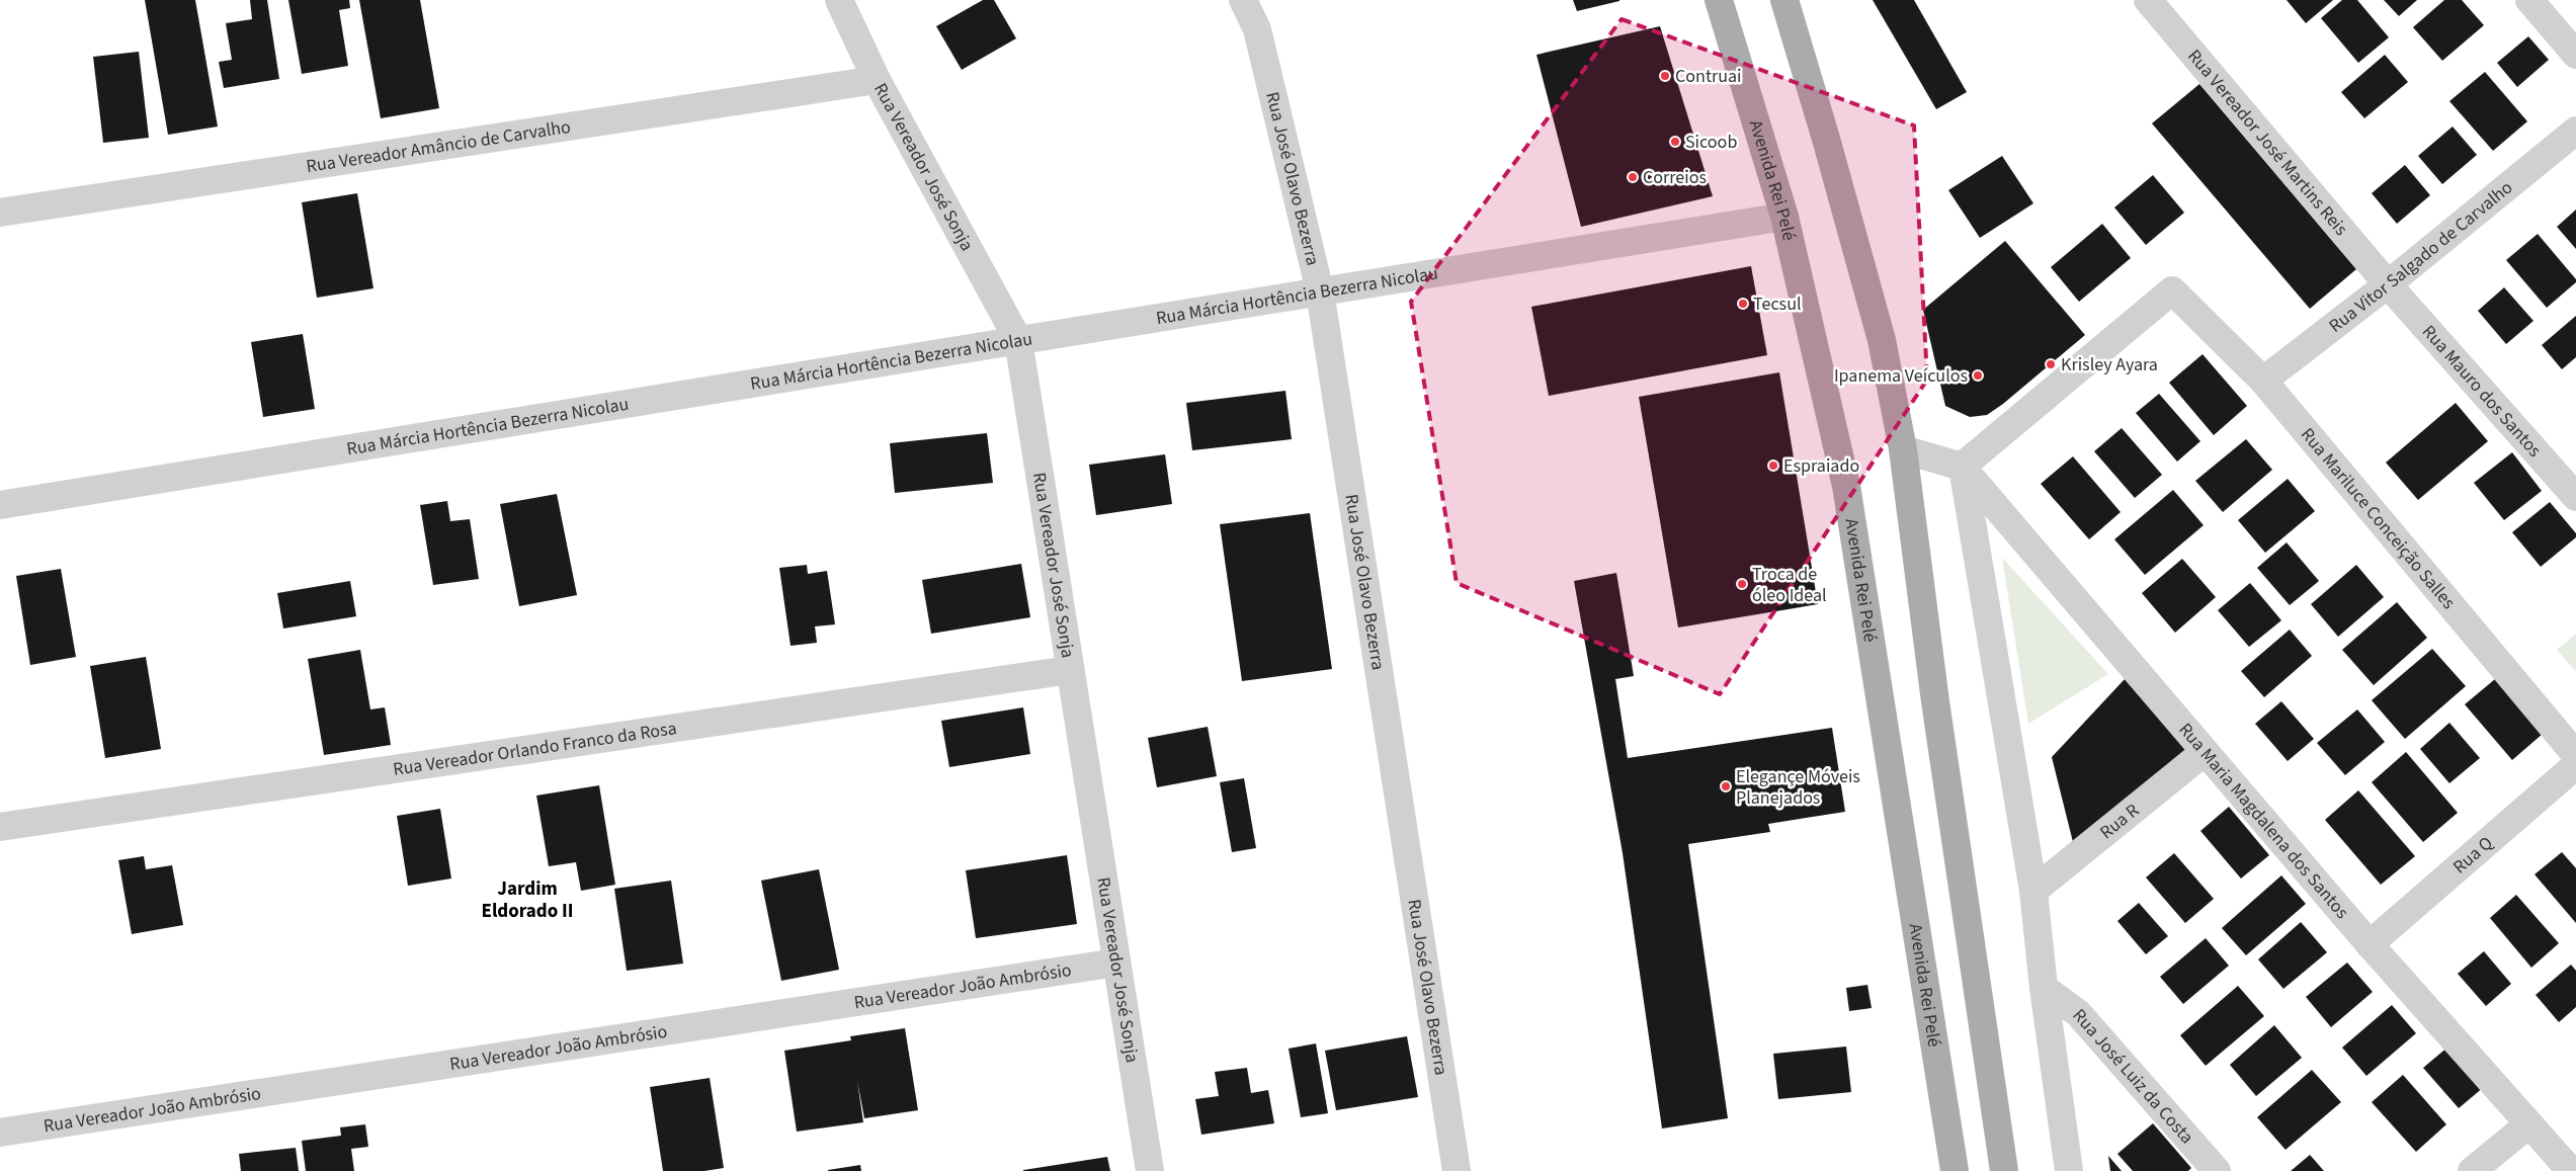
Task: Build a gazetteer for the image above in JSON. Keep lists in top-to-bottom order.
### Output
{
  "streets": {
    "main road": ["Avenida Rei Pelé"],
    "street": [
      "Rua Vereador José Martins Reis",
      "Rua Vereador Amâncio de Carvalho",
      "Rua Vereador José Sonja",
      "Rua José Olavo Bezerra",
      "Rua Vitor Salgado de Carvalho",
      "Rua Márcia Hortência Bezerra Nicolau",
      "Rua Mauro dos Santos",
      "Rua Mariluce Conceição Salles",
      "Rua Vereador Orlando Franco da Rosa",
      "Rua R",
      "Rua Maria Magdalena dos Santos",
      "Rua Q",
      "Rua Vereador João Ambrósio",
      "Rua José Luiz da Costa"
    ]
  },
  "crossings": [
    ["Rua Vereador José Martins Reis", "Rua Vitor Salgado de Carvalho"],
    ["Rua Vereador José Martins Reis", "Rua Mauro dos Santos"],
    ["Rua Vereador Amâncio de Carvalho", "Rua Vereador José Sonja"],
    ["Rua Vereador José Sonja", "Rua Márcia Hortência Bezerra Nicolau"],
    ["Rua Vereador José Sonja", "Rua Vereador Orlando Franco da Rosa"],
    ["Rua Vereador José Sonja", "Rua Vereador João Ambrósio"],
    ["Rua José Olavo Bezerra", "Rua Márcia Hortência Bezerra Nicolau"],
    ["Avenida Rei Pelé", "Rua Márcia Hortência Bezerra Nicolau"],
    ["Rua Vitor Salgado de Carvalho", "Rua Mauro dos Santos"],
    ["Rua Vitor Salgado de Carvalho", "Rua Mariluce Conceição Salles"],
    ["Rua Mariluce Conceição Salles", "Rua Maria Magdalena dos Santos"],
    ["Rua R", "Rua Maria Magdalena dos Santos"],
    ["Rua Maria Magdalena dos Santos", "Rua Q"]
  ],
  "districts": ["Jardim Eldorado II"],
  "places": [
    "Contruai",
    "Sicoob",
    "Correios",
    "Tecsul",
    "Krisley Ayara",
    "Ipanema Veículos",
    "Espraiado",
    "Troca de óleo Ideal",
    "Elegançe Móveis Planejados"
  ]
}
